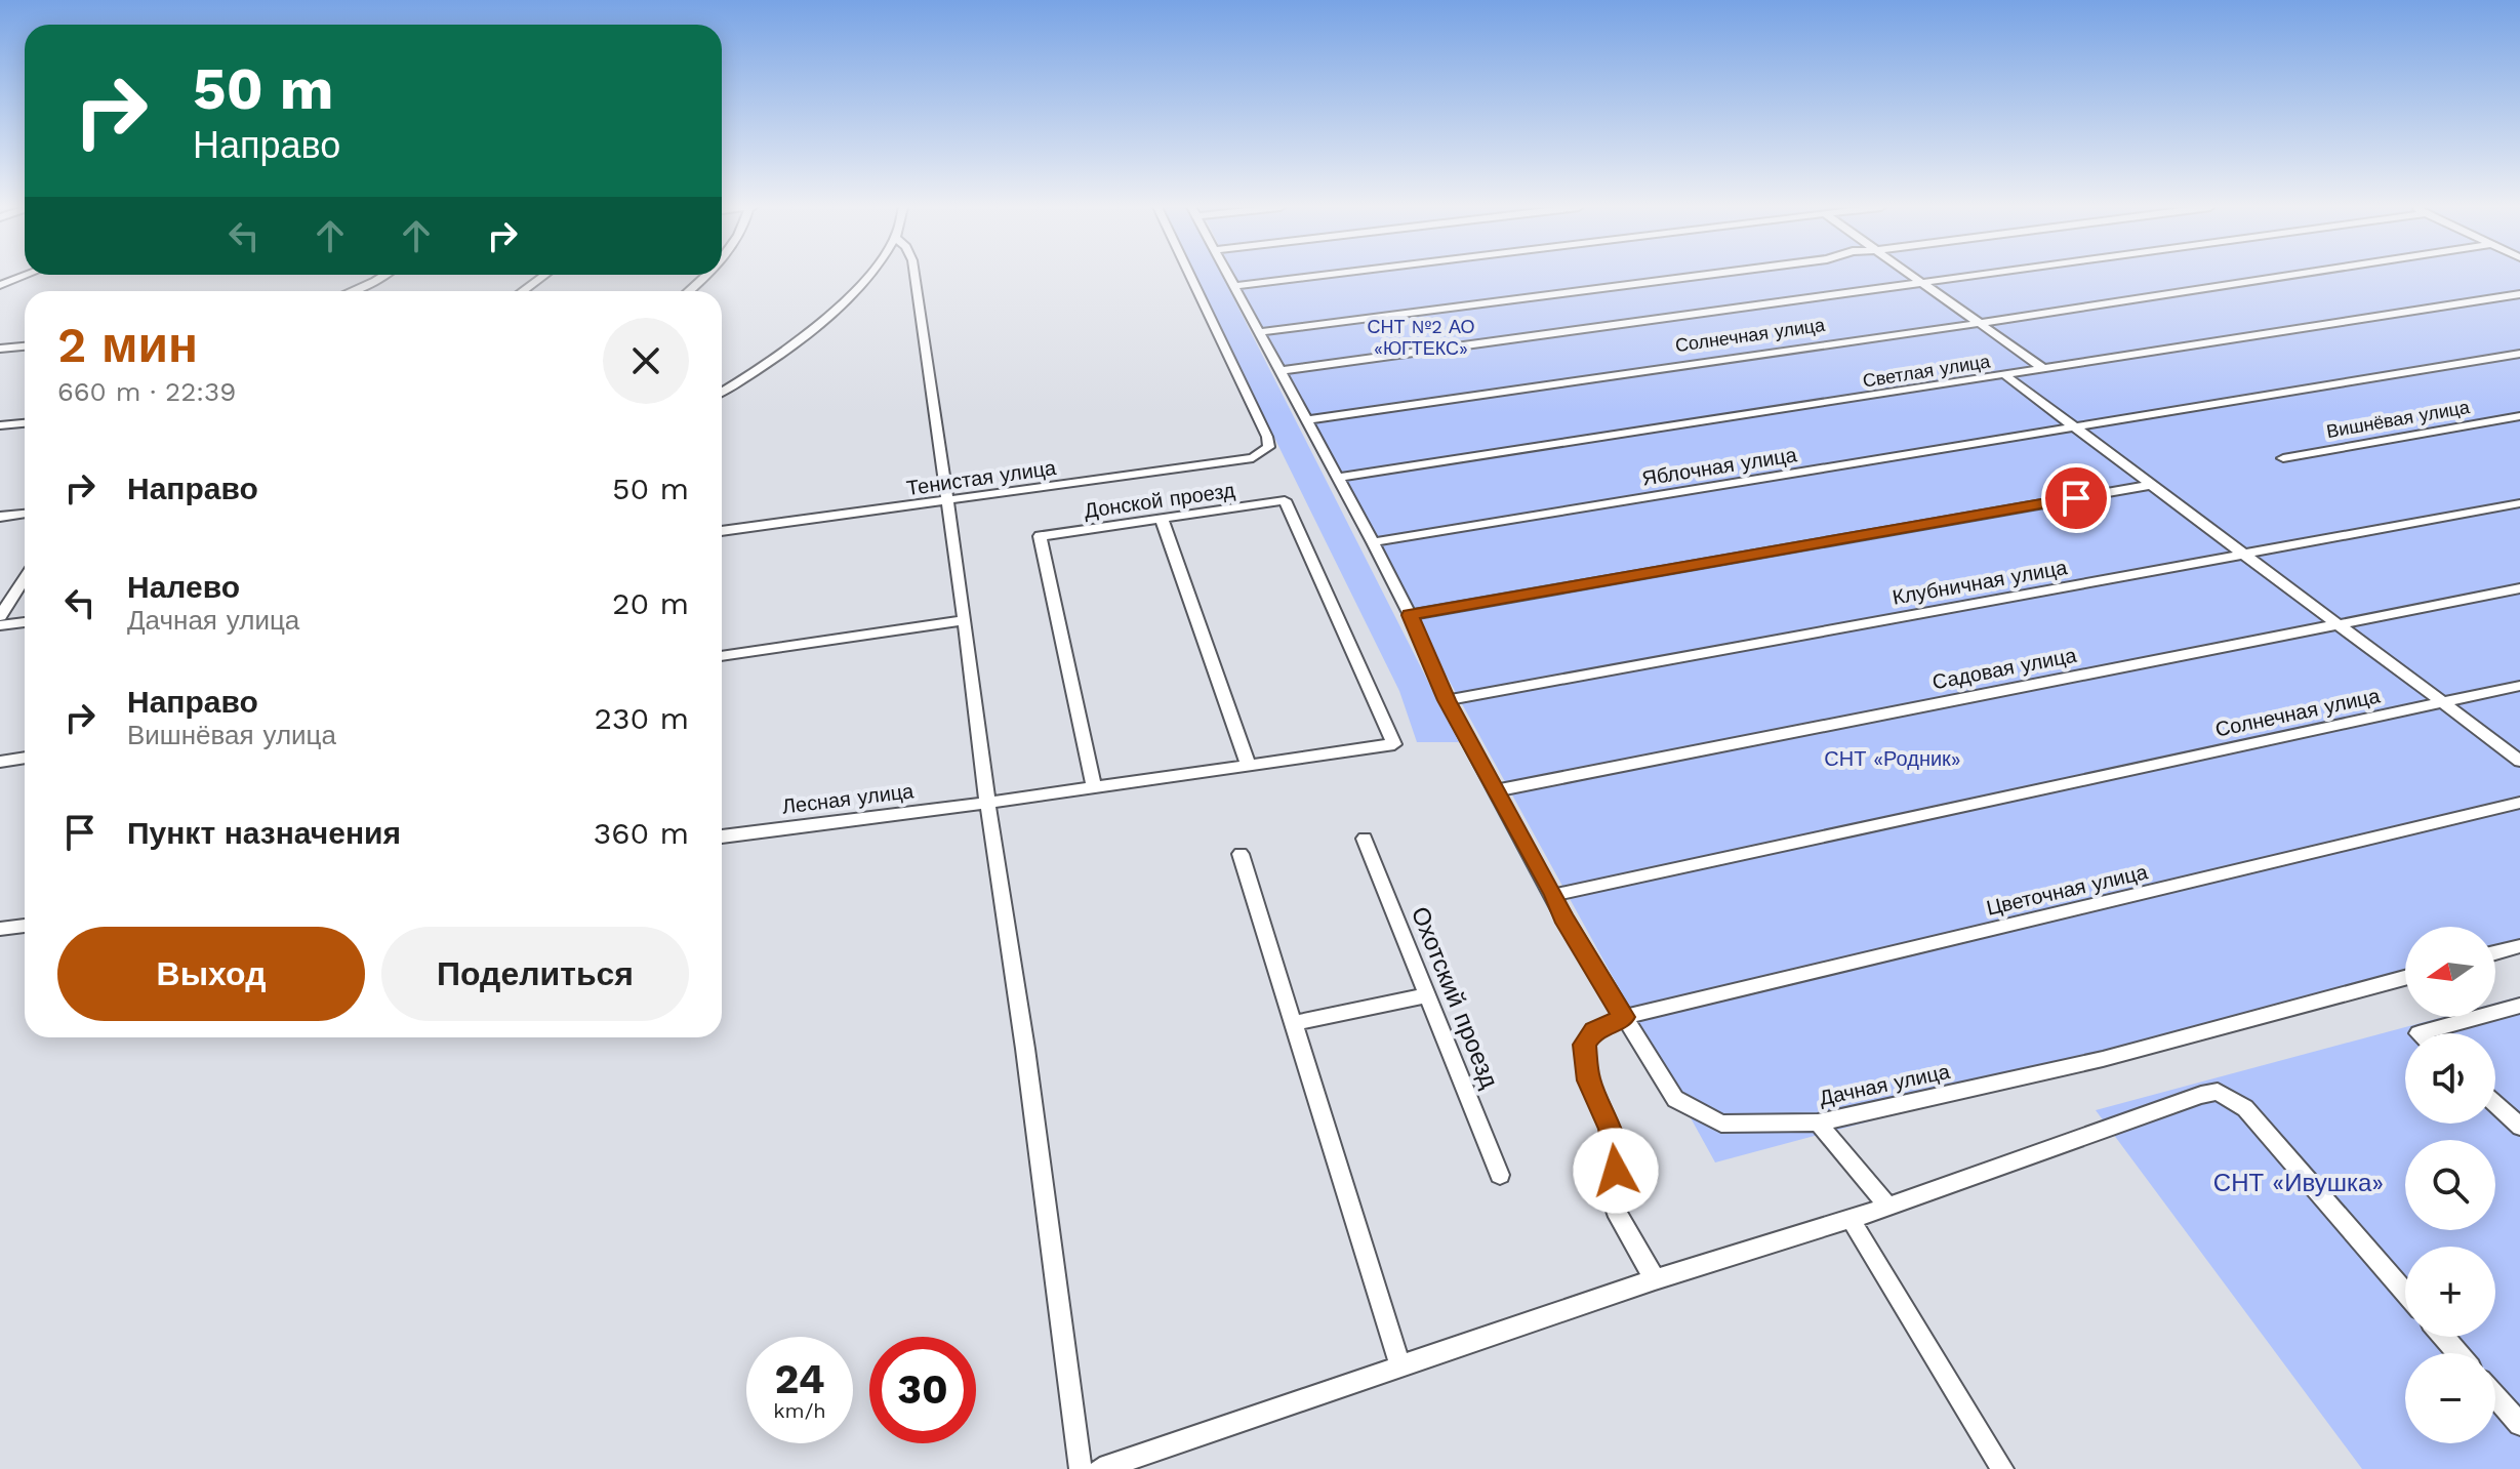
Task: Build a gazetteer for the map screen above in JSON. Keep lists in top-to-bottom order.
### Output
{
  "streets": {
    "street": [
      "Солнечная улица",
      "Светлая улица",
      "Вишнёвая улица",
      "Яблочная улица",
      "Тенистая улица",
      "Донской проезд",
      "Клубничная улица",
      "Садовая улица",
      "Лесная улица",
      "Цветочная улица",
      "Охотский проезд",
      "Дачная улица"
    ]
  },
  "crossings": [
    ["Солнечная улица", "Дачная улица"],
    ["Светлая улица", "Дачная улица"],
    ["Яблочная улица", "Дачная улица"],
    ["Донской проезд", "Лесная улица"],
    ["Клубничная улица", "Дачная улица"],
    ["Садовая улица", "Дачная улица"],
    ["Цветочная улица", "Дачная улица"]
  ],
  "parks": ["СНТ №2 АО «ЮГТЕКС»", "СНТ «Родник»", "СНТ «Ивушка»"],
  "north": "left",
  "page": {
    "turn": ["50 m", "Направо"],
    "heading": ["2 мин", "660 m · 22:39"],
    "list": [
      {
        "name": "Направо",
        "value": "50 m"
      },
      {
        "name": "Налево",
        "note": "Дачная улица",
        "value": "20 m"
      },
      {
        "name": "Направо",
        "note": "Вишнёвая улица",
        "value": "230 m"
      },
      {
        "name": "Пункт назначения",
        "value": "360 m"
      }
    ],
    "buttons": ["Выход", "Поделиться"],
    "map_buttons": ["+", "−"],
    "speed": "24 km/h",
    "limit": "30"
  }
}
